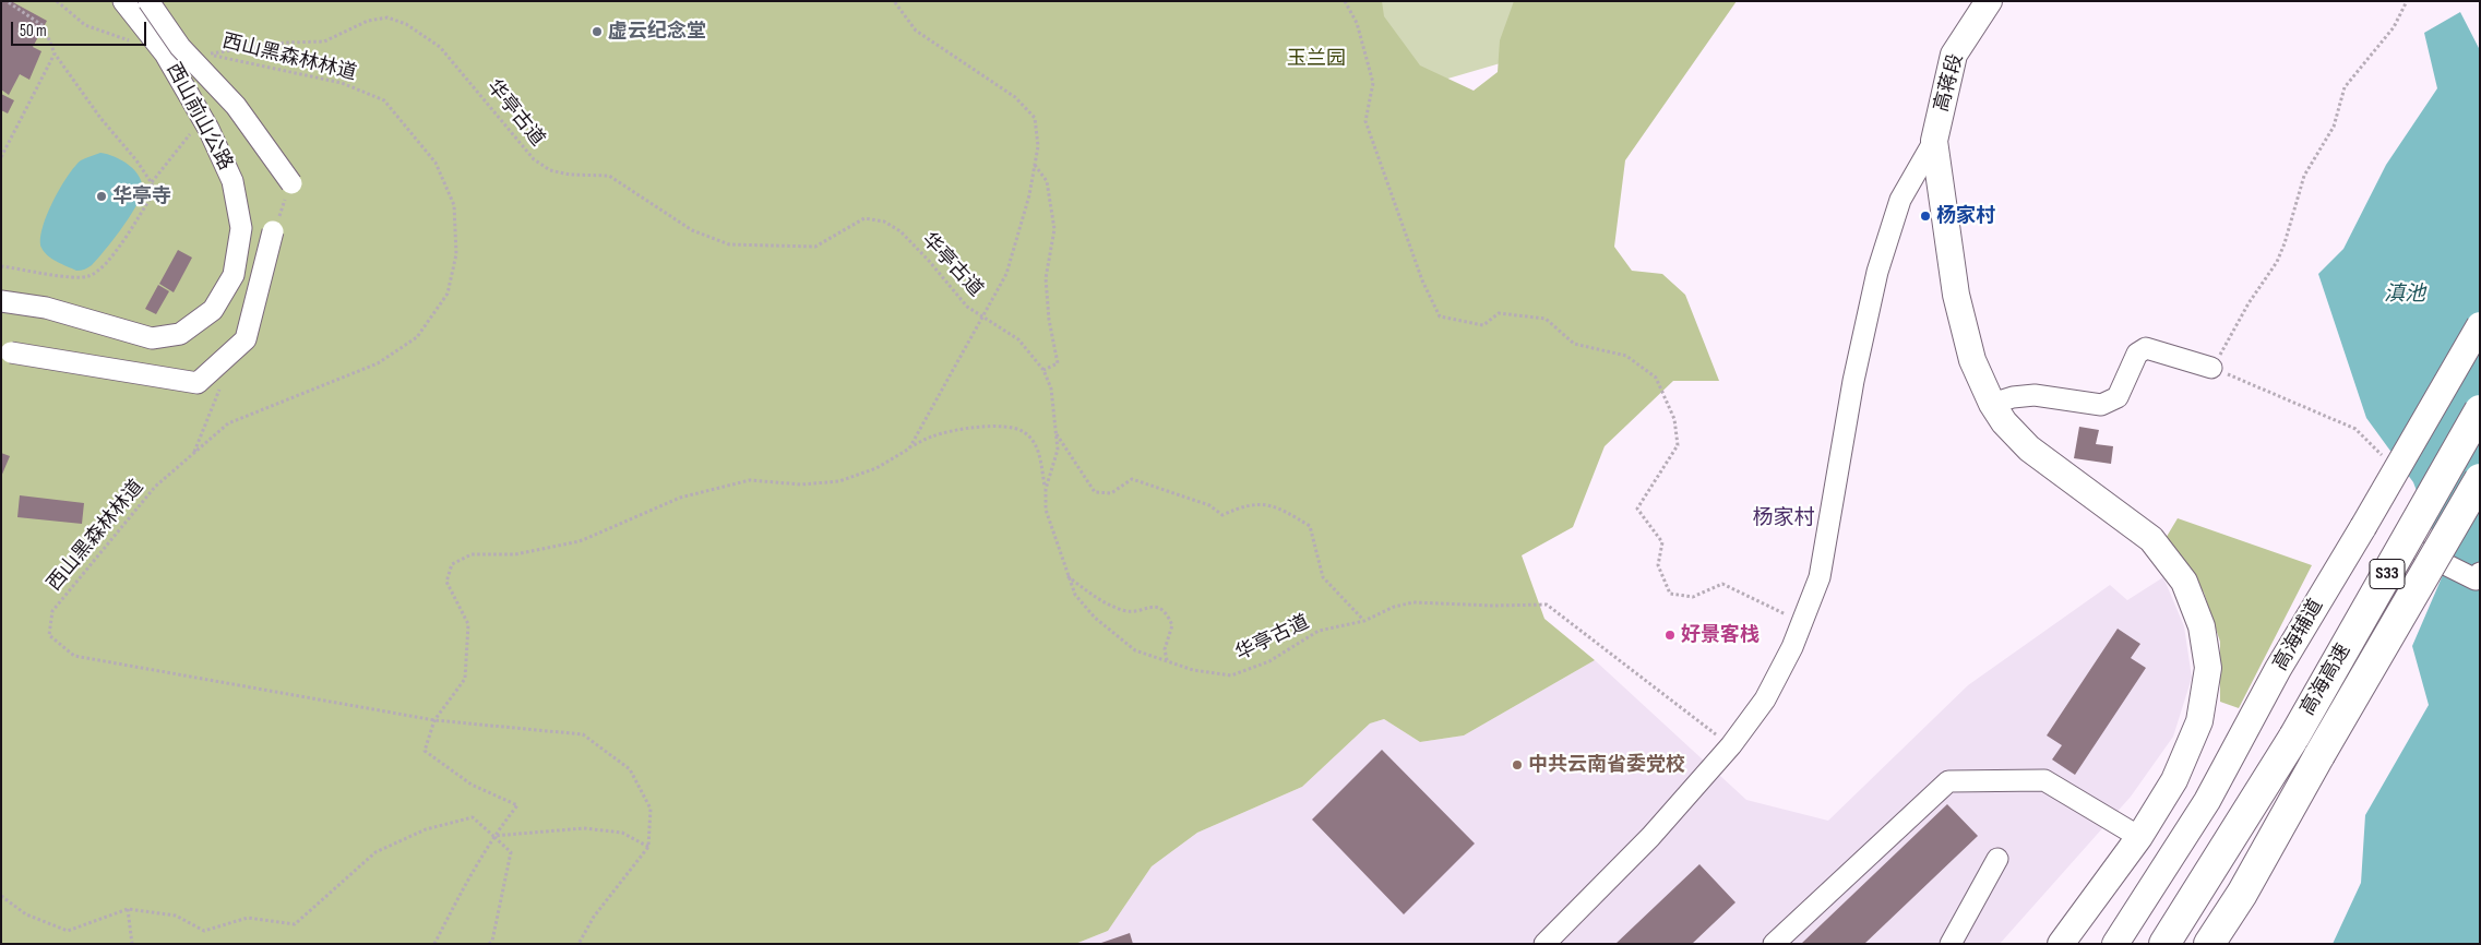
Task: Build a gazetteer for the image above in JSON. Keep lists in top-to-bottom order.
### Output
{
  "streets": {
    "highway": ["S33", "高海高速"],
    "main road": ["高蒋段", "高海辅道"],
    "street": ["西山前山公路"],
    "path": ["西山黑森林林道", "华亭古道"]
  },
  "crossings": [
    ["西山黑森林林道", "华亭古道"]
  ],
  "districts": ["杨家村"],
  "water": ["滇池"],
  "parks": ["玉兰园"],
  "places": [
    "虚云纪念堂",
    "华亭寺",
    "杨家村",
    "好景客栈",
    "中共云南省委党校"
  ],
  "scale_bar": "50 m"
}
